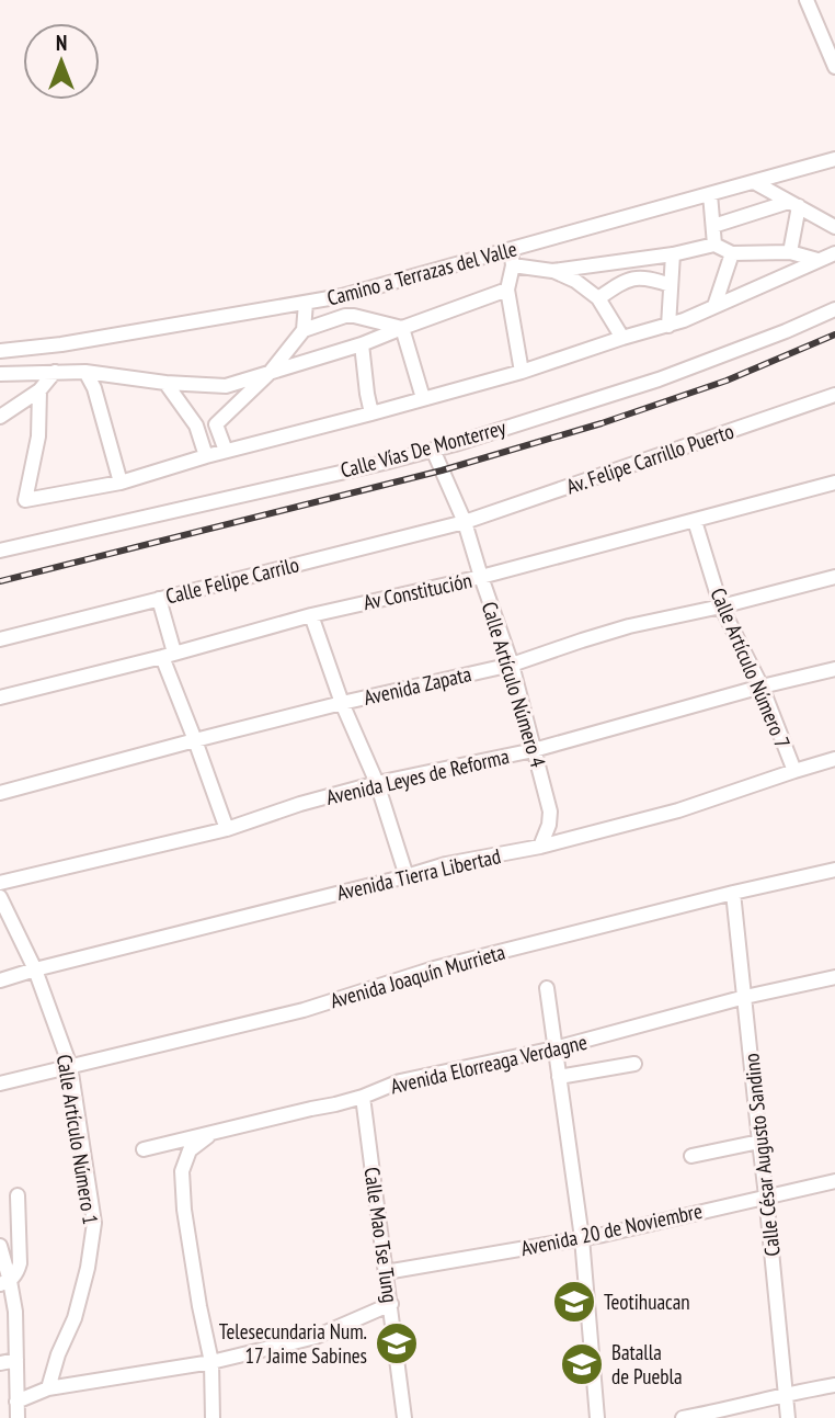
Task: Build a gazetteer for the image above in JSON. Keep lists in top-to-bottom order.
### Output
{
  "streets": {
    "street": [
      "Camino a Terrazas del Valle",
      "Calle Vías De Monterrey",
      "Av. Felipe Carrillo Puerto",
      "Calle Felipe Carrilo",
      "Av Constitución",
      "Calle Artículo Número 7",
      "Calle Artículo Número 4",
      "Avenida Zapata",
      "Avenida Leyes de Reforma",
      "Avenida Tierra Libertad",
      "Avenida Joaquín Murrieta",
      "Avenida Elorreaga Verdagne",
      "Calle Artículo Número 1",
      "Calle César Augusto Sandino",
      "Avenida 20 de Noviembre",
      "Calle Mao Tse Tung"
    ]
  },
  "crossings": [
    ["Calle Vías De Monterrey", "Calle Artículo Número 4"],
    ["Av. Felipe Carrillo Puerto", "Calle Felipe Carrilo"],
    ["Av. Felipe Carrillo Puerto", "Calle Artículo Número 4"],
    ["Calle Felipe Carrilo", "Calle Artículo Número 4"],
    ["Av Constitución", "Calle Artículo Número 7"],
    ["Av Constitución", "Calle Artículo Número 4"],
    ["Calle Artículo Número 7", "Avenida Zapata"],
    ["Calle Artículo Número 7", "Avenida Leyes de Reforma"],
    ["Calle Artículo Número 7", "Avenida Tierra Libertad"],
    ["Calle Artículo Número 4", "Avenida Zapata"],
    ["Calle Artículo Número 4", "Avenida Leyes de Reforma"],
    ["Calle Artículo Número 4", "Avenida Tierra Libertad"],
    ["Avenida Tierra Libertad", "Calle Artículo Número 1"],
    ["Avenida Joaquín Murrieta", "Calle Artículo Número 1"],
    ["Avenida Joaquín Murrieta", "Calle César Augusto Sandino"],
    ["Avenida Elorreaga Verdagne", "Calle César Augusto Sandino"],
    ["Avenida Elorreaga Verdagne", "Calle Mao Tse Tung"],
    ["Calle César Augusto Sandino", "Avenida 20 de Noviembre"],
    ["Avenida 20 de Noviembre", "Calle Mao Tse Tung"]
  ],
  "places": {
    "school or university": ["Teotihuacan", "Telesecundaria Num. 17 Jaime Sabines", "Batalla de Puebla"]
  },
  "north": "top"
}
